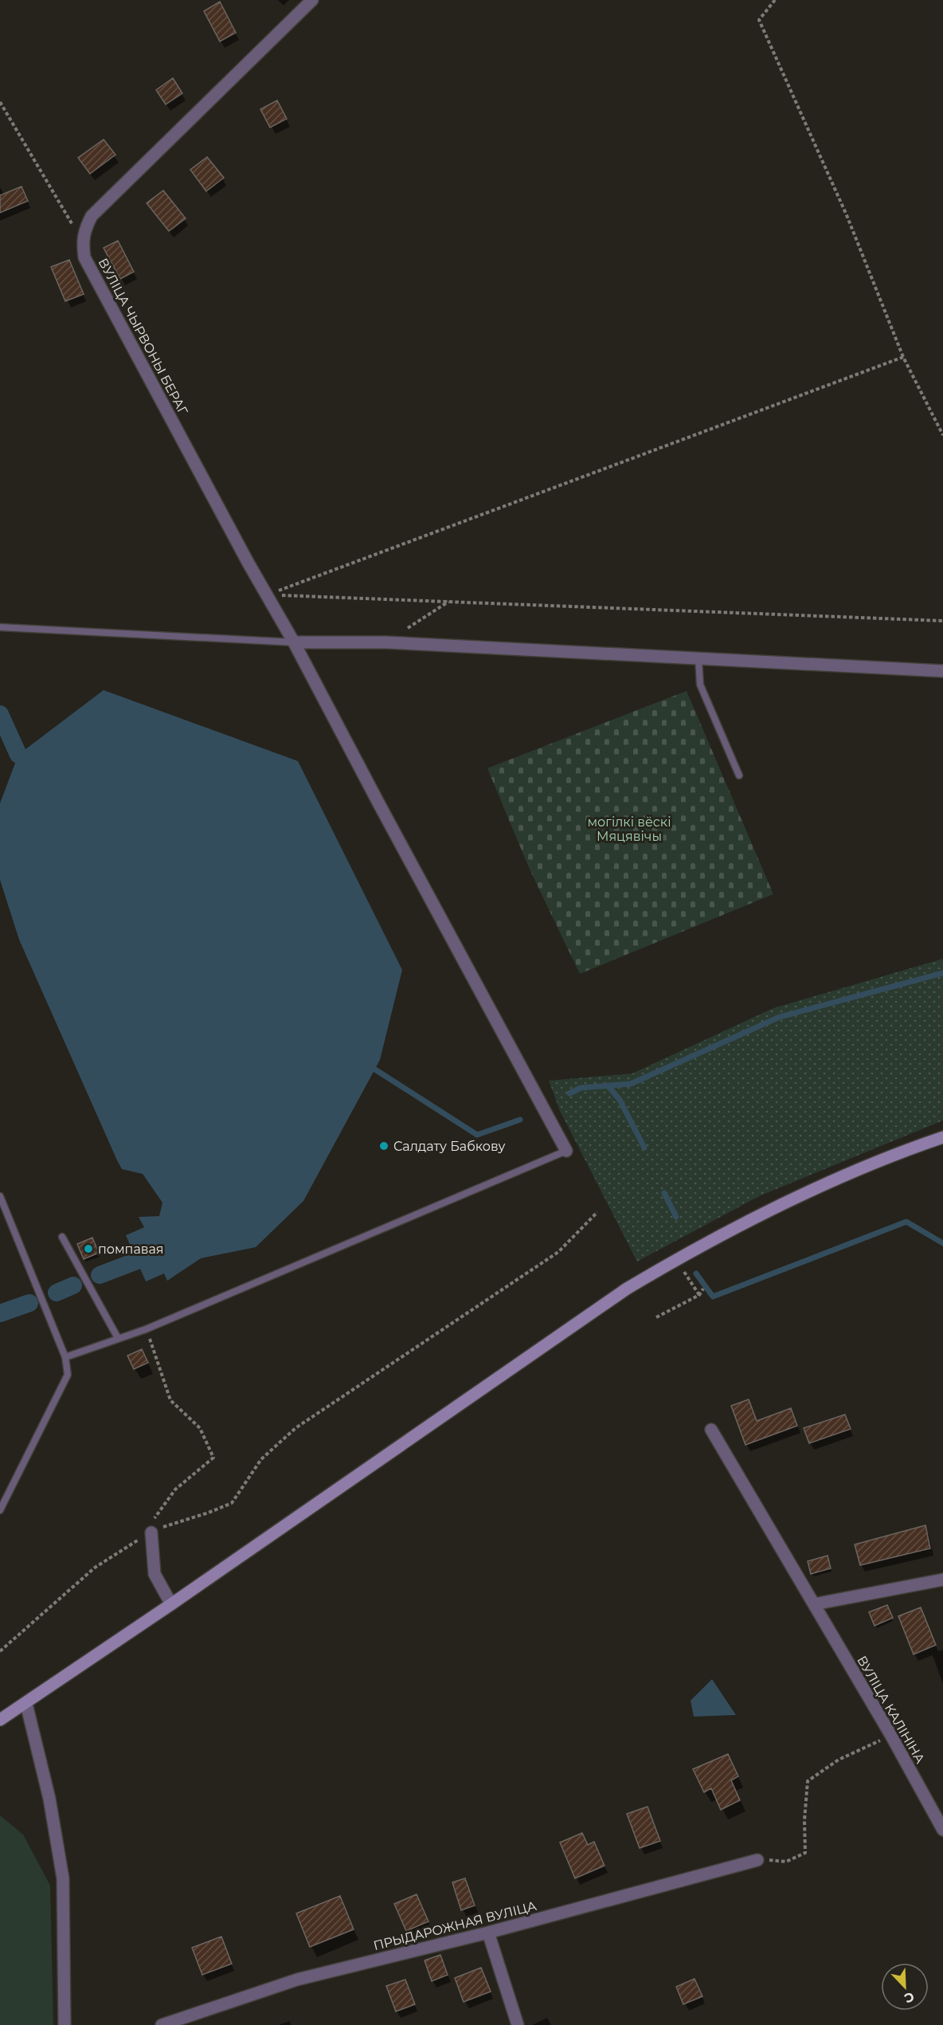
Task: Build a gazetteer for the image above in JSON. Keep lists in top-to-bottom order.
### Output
{
  "streets": {
    "street": ["ВУЛІЦА ЧЫРВОНЫ БЕРАГ", "ВУЛІЦА КАЛІНІНА", "ПРЫДАРОЖНАЯ ВУЛІЦА"]
  },
  "parks": ["могілкі вёскі Мяцявічы"],
  "places": ["Салдату Бабкову", "помпавая"],
  "north": "bottom right"
}
